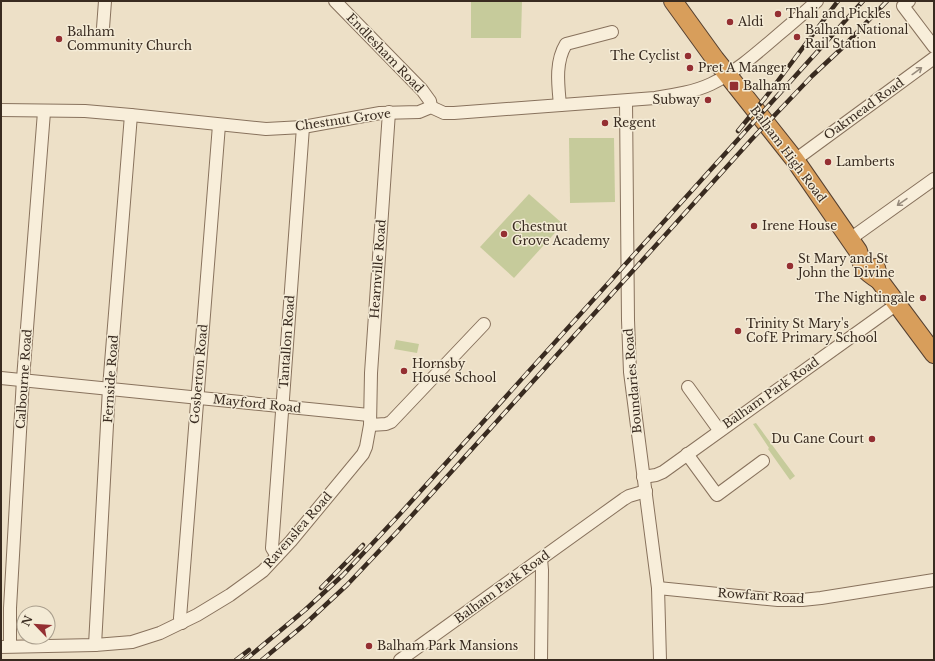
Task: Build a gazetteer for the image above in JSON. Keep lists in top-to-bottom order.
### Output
{
  "streets": {
    "highway": ["Balham High Road"],
    "street": [
      "Endlesham Road",
      "Oakmead Road",
      "Chestnut Grove",
      "Hearnville Road",
      "Tantallon Road",
      "Gosberton Road",
      "Calbourne Road",
      "Fernside Road",
      "Boundaries Road",
      "Balham Park Road",
      "Mayford Road",
      "Ravenslea Road",
      "Rowfant Road"
    ]
  },
  "crossings": [
    ["Endlesham Road", "Chestnut Grove"],
    ["Oakmead Road", "Balham High Road"],
    ["Chestnut Grove", "Hearnville Road"],
    ["Chestnut Grove", "Tantallon Road"],
    ["Chestnut Grove", "Gosberton Road"],
    ["Chestnut Grove", "Calbourne Road"],
    ["Chestnut Grove", "Fernside Road"],
    ["Balham High Road", "Balham Park Road"],
    ["Hearnville Road", "Mayford Road"],
    ["Hearnville Road", "Ravenslea Road"],
    ["Tantallon Road", "Mayford Road"],
    ["Tantallon Road", "Ravenslea Road"],
    ["Gosberton Road", "Mayford Road"],
    ["Gosberton Road", "Ravenslea Road"],
    ["Calbourne Road", "Mayford Road"],
    ["Calbourne Road", "Ravenslea Road"],
    ["Fernside Road", "Mayford Road"],
    ["Fernside Road", "Ravenslea Road"],
    ["Boundaries Road", "Balham Park Road"],
    ["Boundaries Road", "Rowfant Road"],
    ["Mayford Road", "Ravenslea Road"]
  ],
  "places": {
    "other": [
      "Thali and Pickles",
      "Aldi",
      "Balham National Rail Station",
      "Balham Community Church",
      "The Cyclist",
      "Pret A Manger",
      "Subway",
      "Regent",
      "Lamberts",
      "Irene House",
      "Chestnut Grove Academy",
      "St Mary and St John the Divine",
      "The Nightingale",
      "Trinity St Mary's CofE Primary School",
      "Hornsby House School",
      "Du Cane Court",
      "Balham Park Mansions"
    ],
    "transit": ["Balham"]
  },
  "north": "top left"
}
